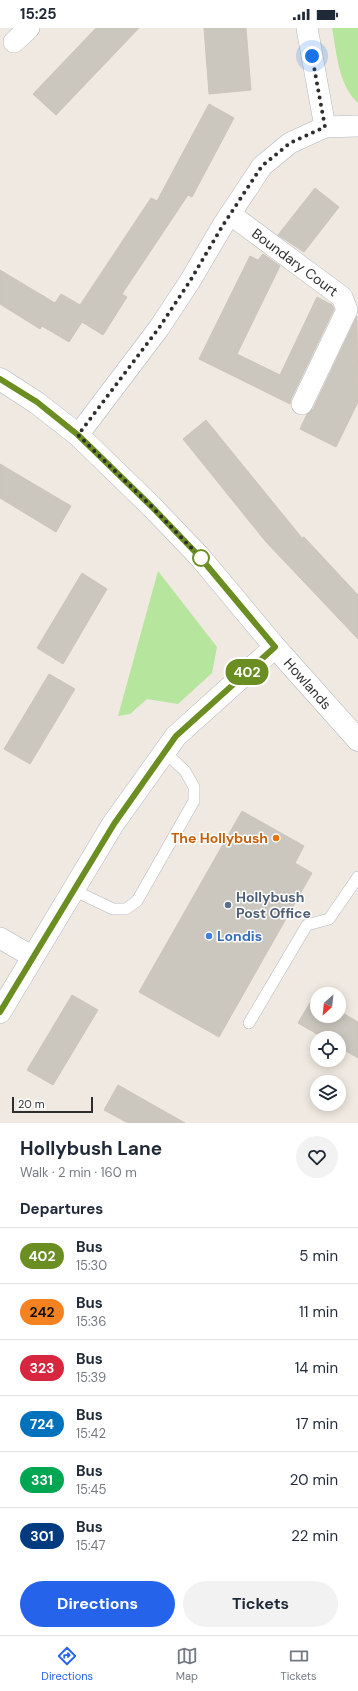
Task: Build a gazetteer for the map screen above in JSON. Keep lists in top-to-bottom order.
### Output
{
  "streets": {
    "street": ["Boundary Court", "Howlands"]
  },
  "places": ["The Hollybush", "Hollybush Post Office", "Londis"],
  "lines": ["bus line 402"],
  "scale_bar": "20 m",
  "north": "bottom left",
  "page": {
    "status": "15:25",
    "on_map": "402",
    "scale": "20 m",
    "heading": [
      ["Hollybush Lane", "Walk · 2 min · 160 m"],
      "Departures"
    ],
    "list": [
      {
        "mark": "402",
        "name": "Bus",
        "note": "15:30",
        "value": "5 min"
      },
      {
        "mark": "242",
        "name": "Bus",
        "note": "15:36",
        "value": "11 min"
      },
      {
        "mark": "323",
        "name": "Bus",
        "note": "15:39",
        "value": "14 min"
      },
      {
        "mark": "724",
        "name": "Bus",
        "note": "15:42",
        "value": "17 min"
      },
      {
        "mark": "331",
        "name": "Bus",
        "note": "15:45",
        "value": "20 min"
      },
      {
        "mark": "301",
        "name": "Bus",
        "note": "15:47",
        "value": "22 min"
      }
    ],
    "buttons": ["Directions", "Tickets"],
    "tabs": ["Directions", "Map", "Tickets"]
  }
}
